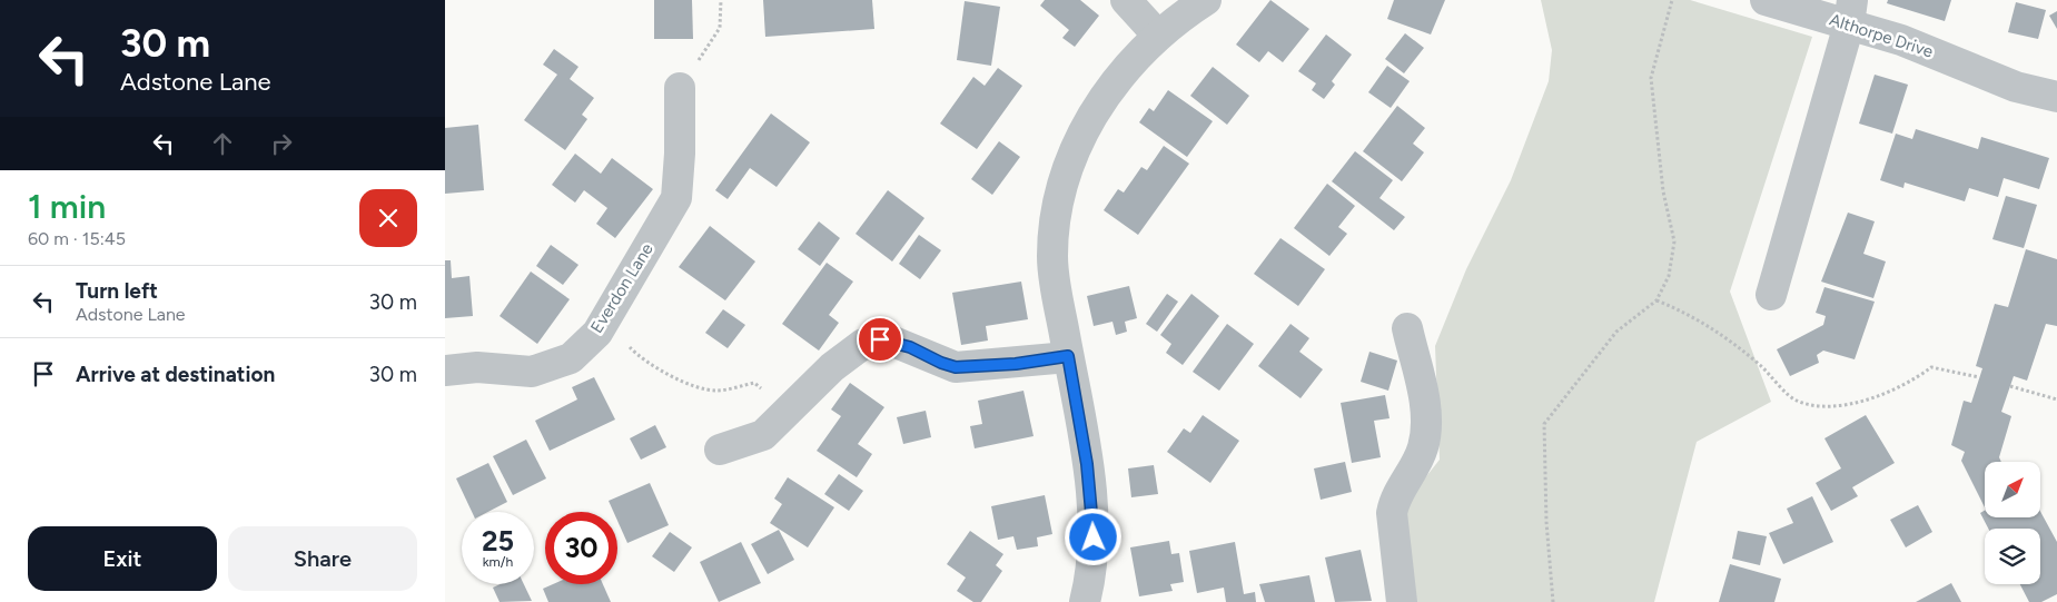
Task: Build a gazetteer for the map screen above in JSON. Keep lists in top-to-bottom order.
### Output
{
  "streets": {
    "street": ["Althorpe Drive", "Everdon Lane"]
  },
  "north": "top right",
  "page": {
    "turn": ["30 m", "Adstone Lane"],
    "heading": ["1 min", "60 m · 15:45"],
    "list": [
      {
        "name": "Turn left",
        "note": "Adstone Lane",
        "value": "30 m"
      },
      {
        "name": "Arrive at destination",
        "value": "30 m"
      }
    ],
    "speed": "25 km/h",
    "limit": "30",
    "buttons": ["Exit", "Share"]
  }
}
